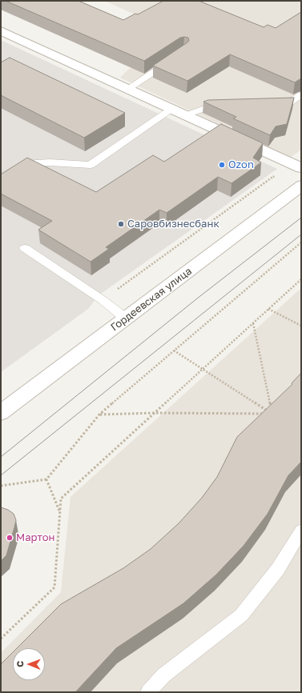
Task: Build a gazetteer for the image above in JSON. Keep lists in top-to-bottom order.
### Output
{
  "streets": {
    "street": ["Гордеевская улица"]
  },
  "places": ["Ozon", "Саровбизнесбанк", "Мартон"],
  "north": "left"
}
